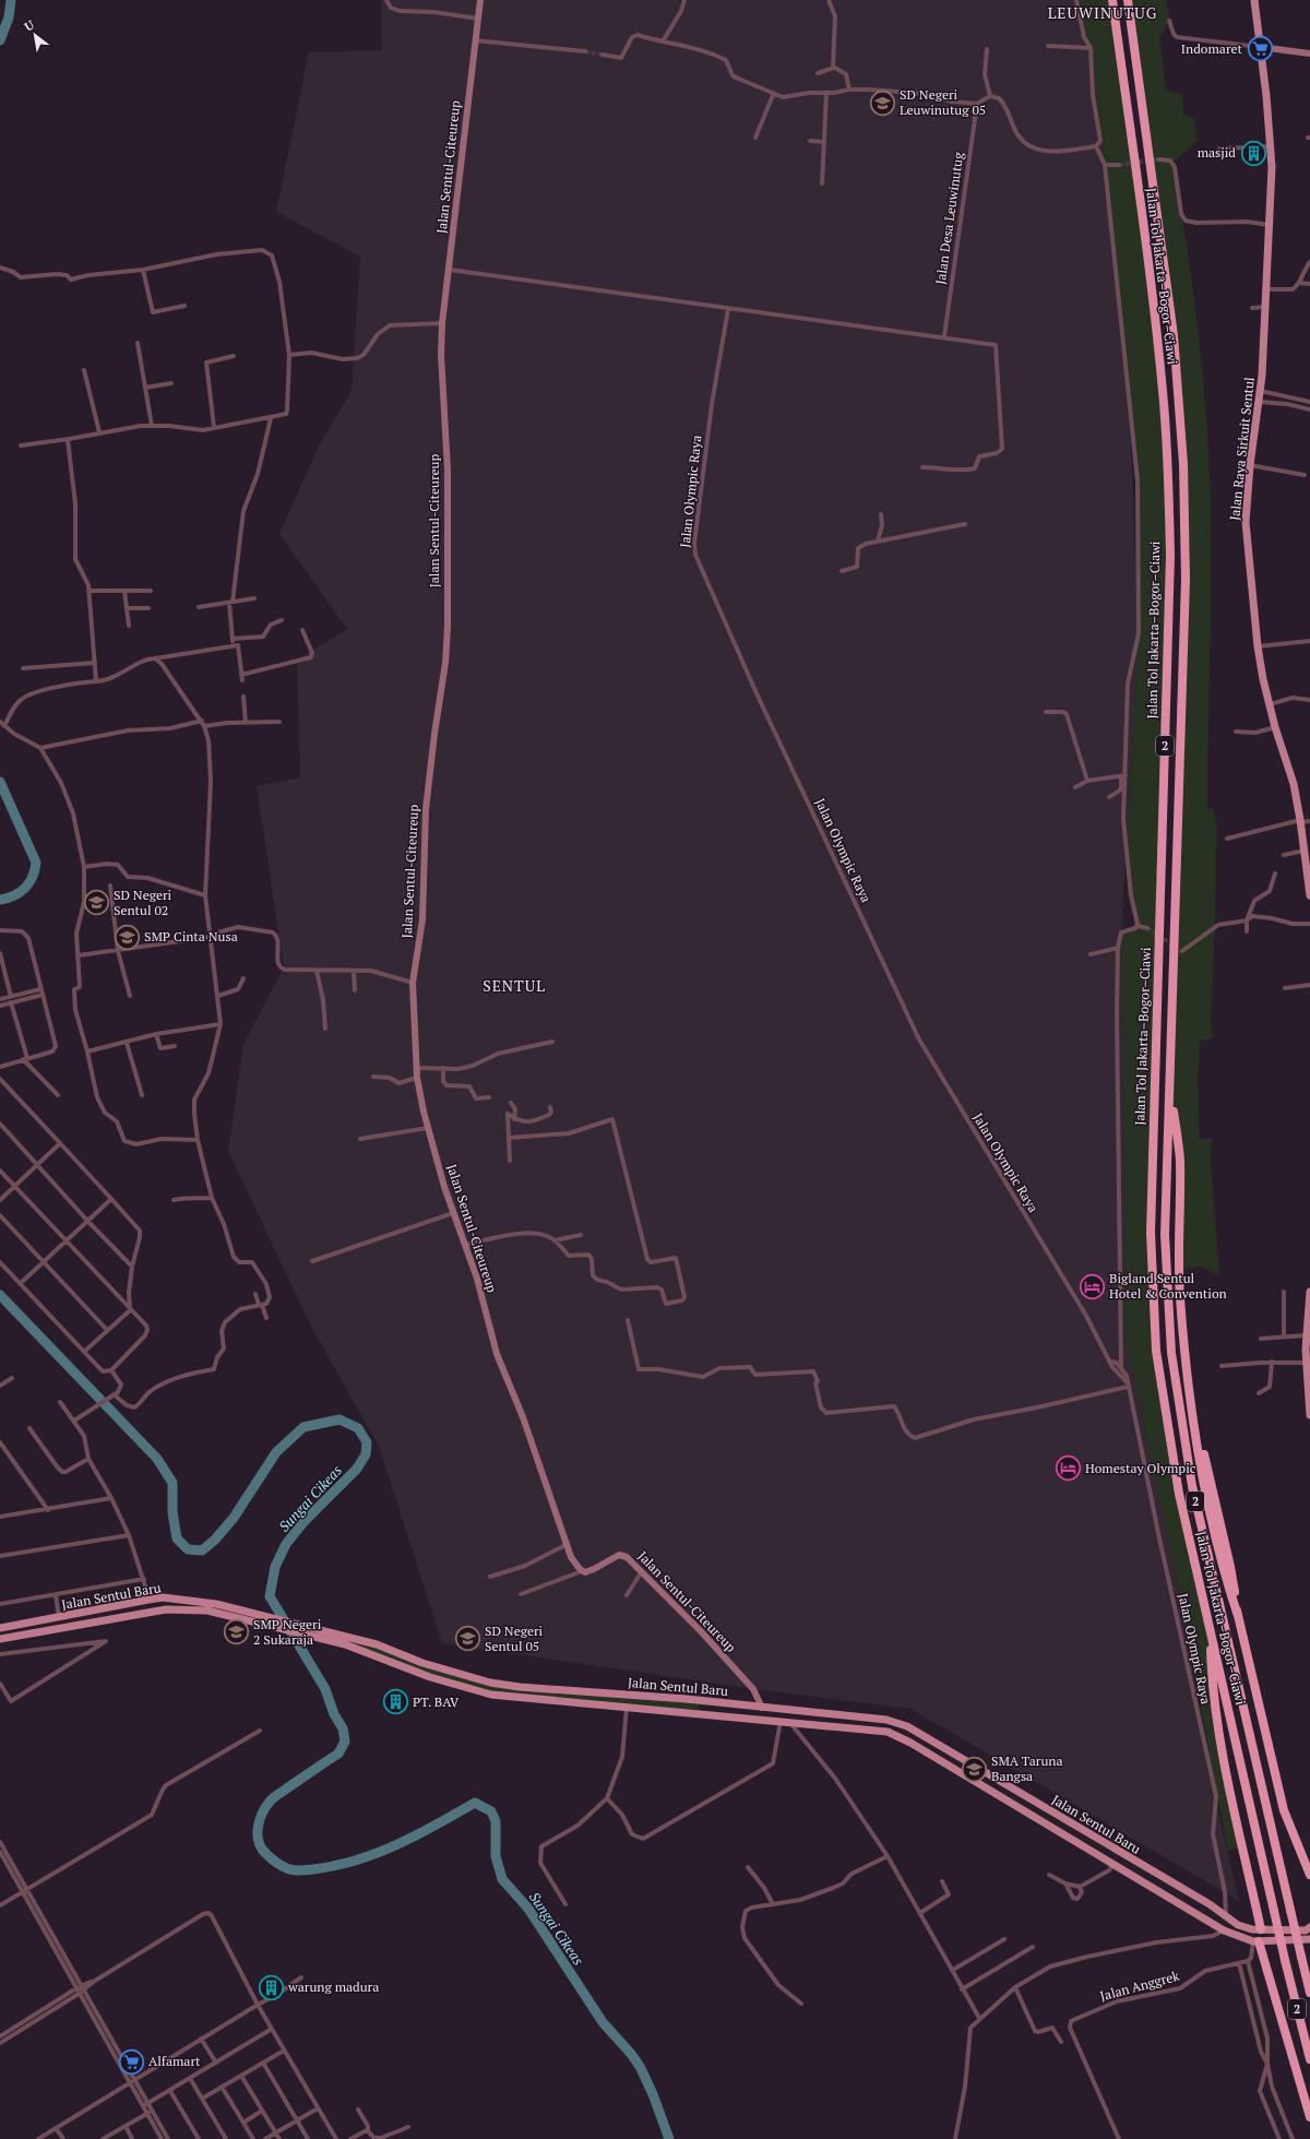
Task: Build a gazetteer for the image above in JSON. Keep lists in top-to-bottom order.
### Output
{
  "streets": {
    "highway": ["Jalan Tol Jakarta–Bogor–Ciawi", "2"],
    "main road": ["Jalan Raya Sirkuit Sentul", "Jalan Sentul Baru"],
    "street": [
      "Jalan Sentul-Citeureup",
      "Jalan Desa Leuwinutug",
      "Jalan Olympic Raya",
      "Jalan Anggrek"
    ]
  },
  "crossings": [
    ["Jalan Sentul-Citeureup", "Jalan Sentul Baru"],
    ["Jalan Olympic Raya", "Jalan Sentul Baru"]
  ],
  "districts": ["LEUWINUTUG", "SENTUL"],
  "water": ["Sungai Cikeas"],
  "places": {
    "supermarket": ["Indomaret", "Alfamart"],
    "school or university": [
      "SD Negeri Leuwinutug 05",
      "SD Negeri Sentul 02",
      "SMP Cinta Nusa",
      "SMP Negeri 2 Sukaraja",
      "SD Negeri Sentul 05",
      "SMA Taruna Bangsa"
    ],
    "building": ["masjid", "PT. BAV", "warung madura"],
    "hotel": ["Bigland Sentul Hotel & Convention", "Homestay Olympic"]
  },
  "north": "top left"
}
